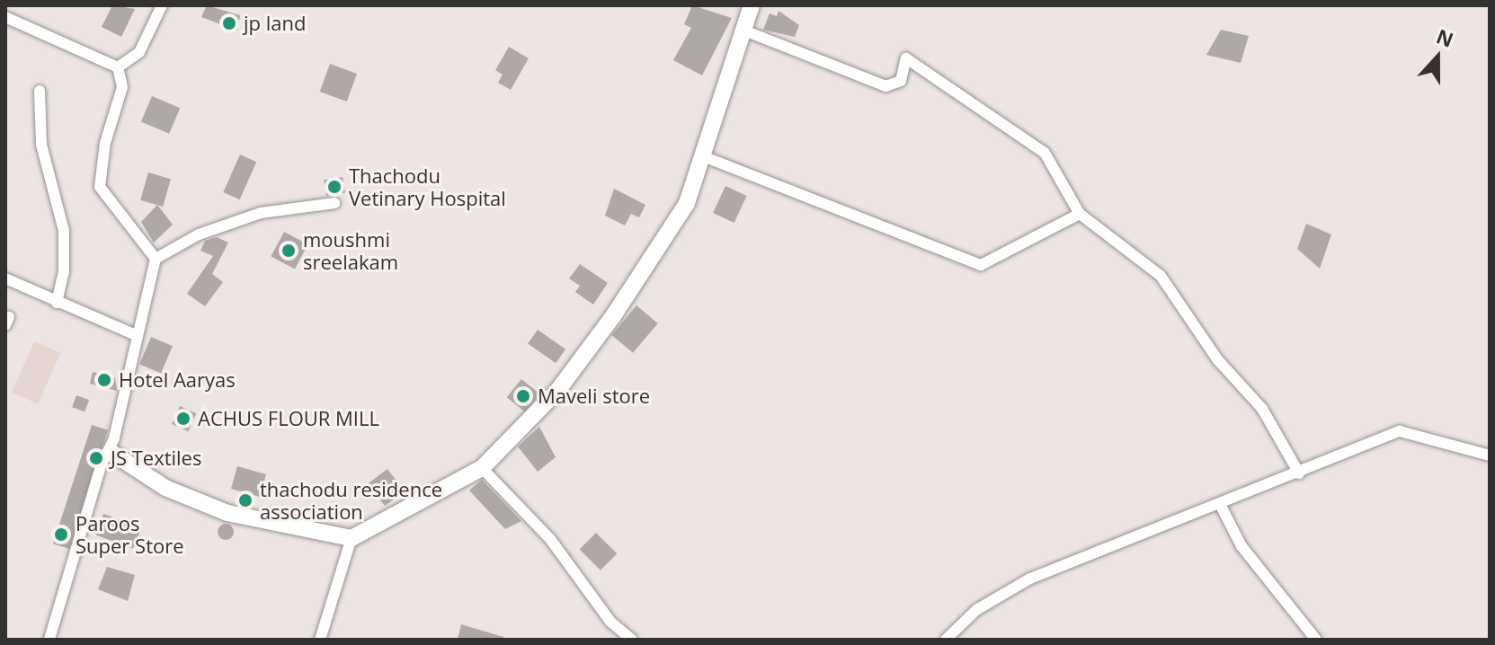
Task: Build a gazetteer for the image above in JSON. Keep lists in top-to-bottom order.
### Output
{
  "places": [
    "jp land",
    "Thachodu Vetinary Hospital",
    "moushmi sreelakam",
    "Hotel Aaryas",
    "Maveli store",
    "ACHUS FLOUR MILL",
    "JS Textiles",
    "thachodu residence association",
    "Paroos Super Store"
  ],
  "north": "top"
}
